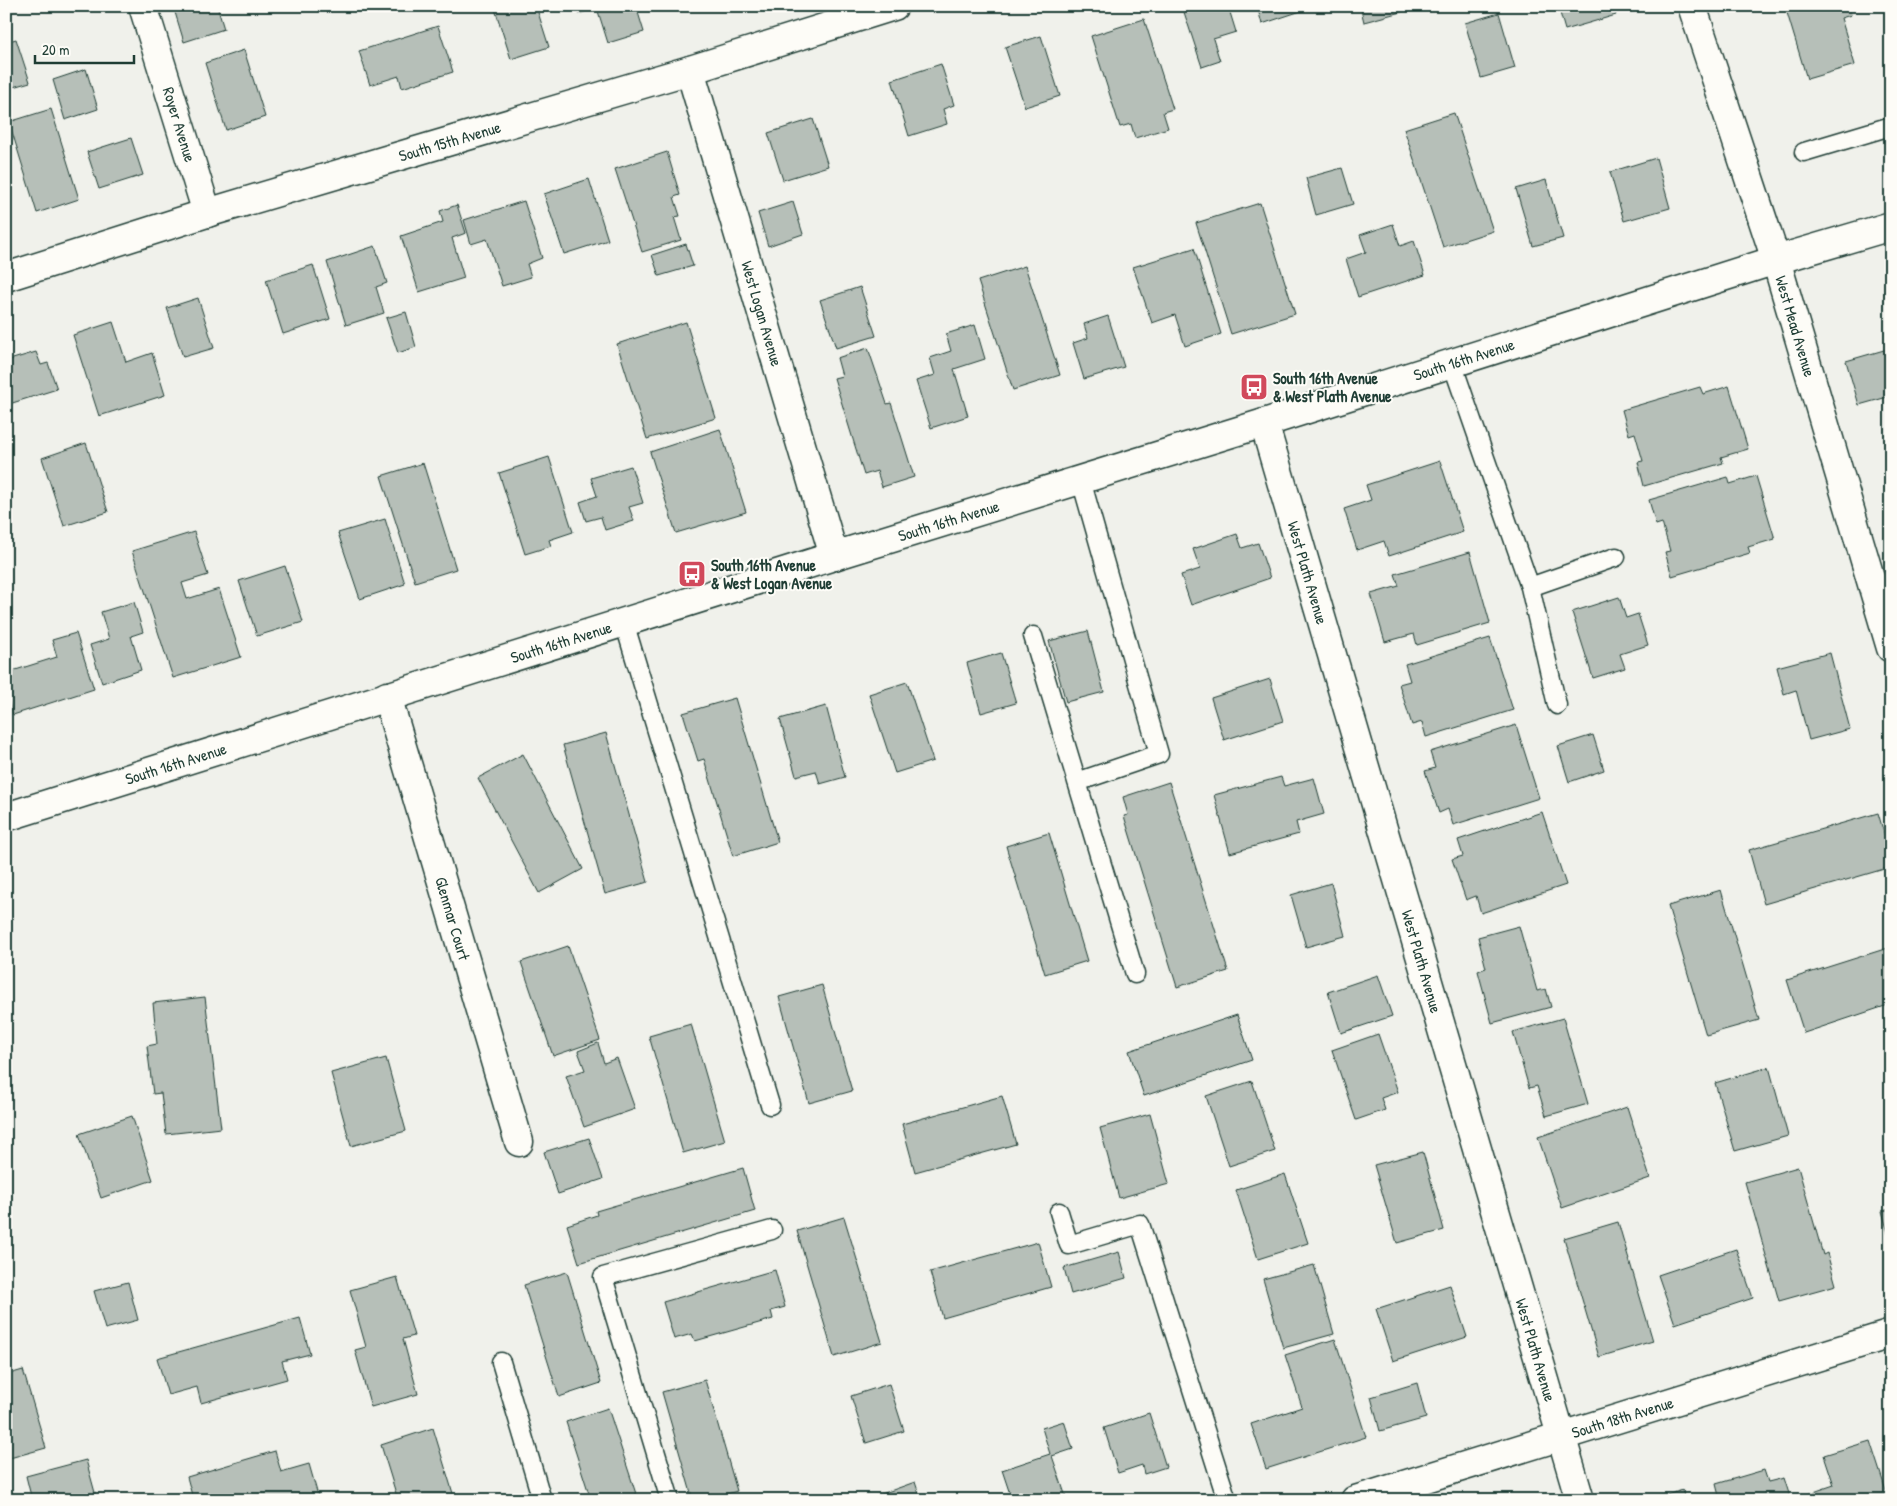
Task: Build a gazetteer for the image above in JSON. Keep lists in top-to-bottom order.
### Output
{
  "streets": {
    "street": [
      "Royer Avenue",
      "South 15th Avenue",
      "West Logan Avenue",
      "West Mead Avenue",
      "South 16th Avenue",
      "West Plath Avenue",
      "Glenmar Court",
      "South 18th Avenue"
    ]
  },
  "crossings": [
    ["Royer Avenue", "South 15th Avenue"],
    ["South 15th Avenue", "West Logan Avenue"],
    ["West Logan Avenue", "South 16th Avenue"],
    ["West Mead Avenue", "South 16th Avenue"],
    ["South 16th Avenue", "West Plath Avenue"],
    ["South 16th Avenue", "Glenmar Court"],
    ["West Plath Avenue", "South 18th Avenue"]
  ],
  "places": {
    "bus stop": ["South 16th Avenue & West Plath Avenue", "South 16th Avenue & West Logan Avenue"]
  },
  "scale_bar": "20 m"
}
